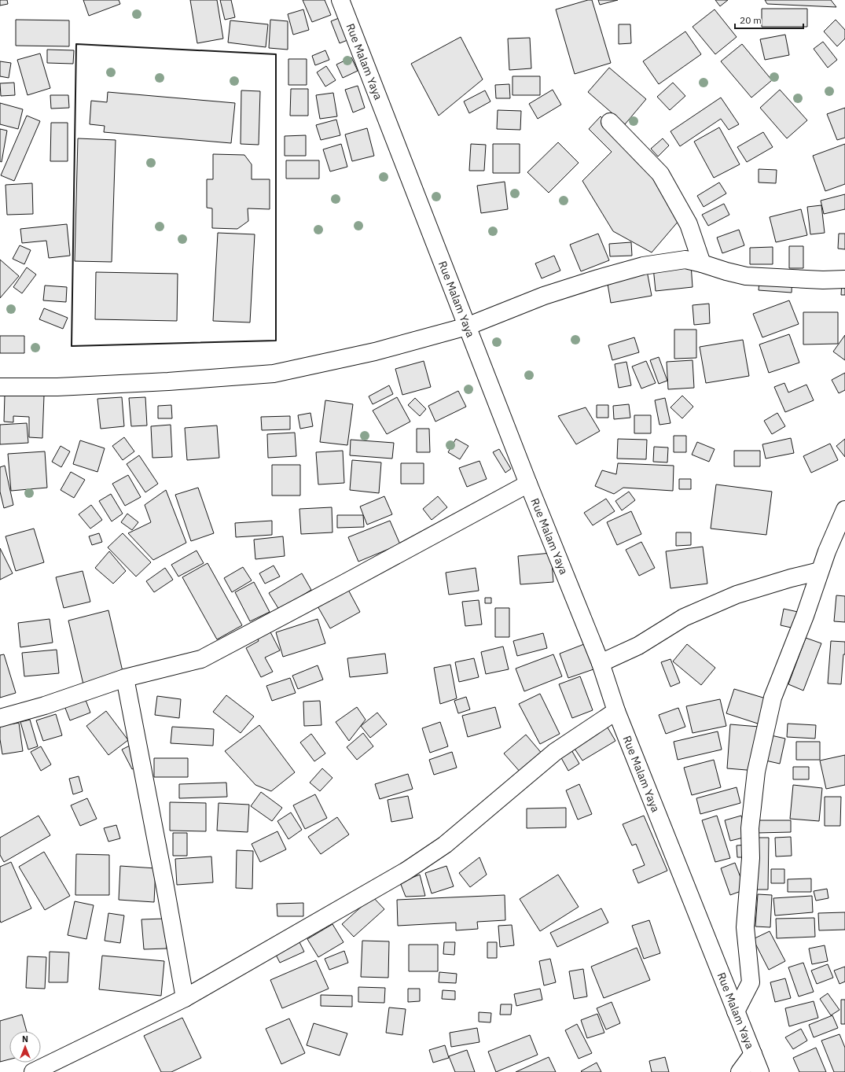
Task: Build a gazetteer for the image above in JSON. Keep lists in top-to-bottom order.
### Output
{
  "streets": {
    "street": ["Rue Malam Yaya"]
  },
  "scale_bar": "20 m",
  "north": "top"
}
